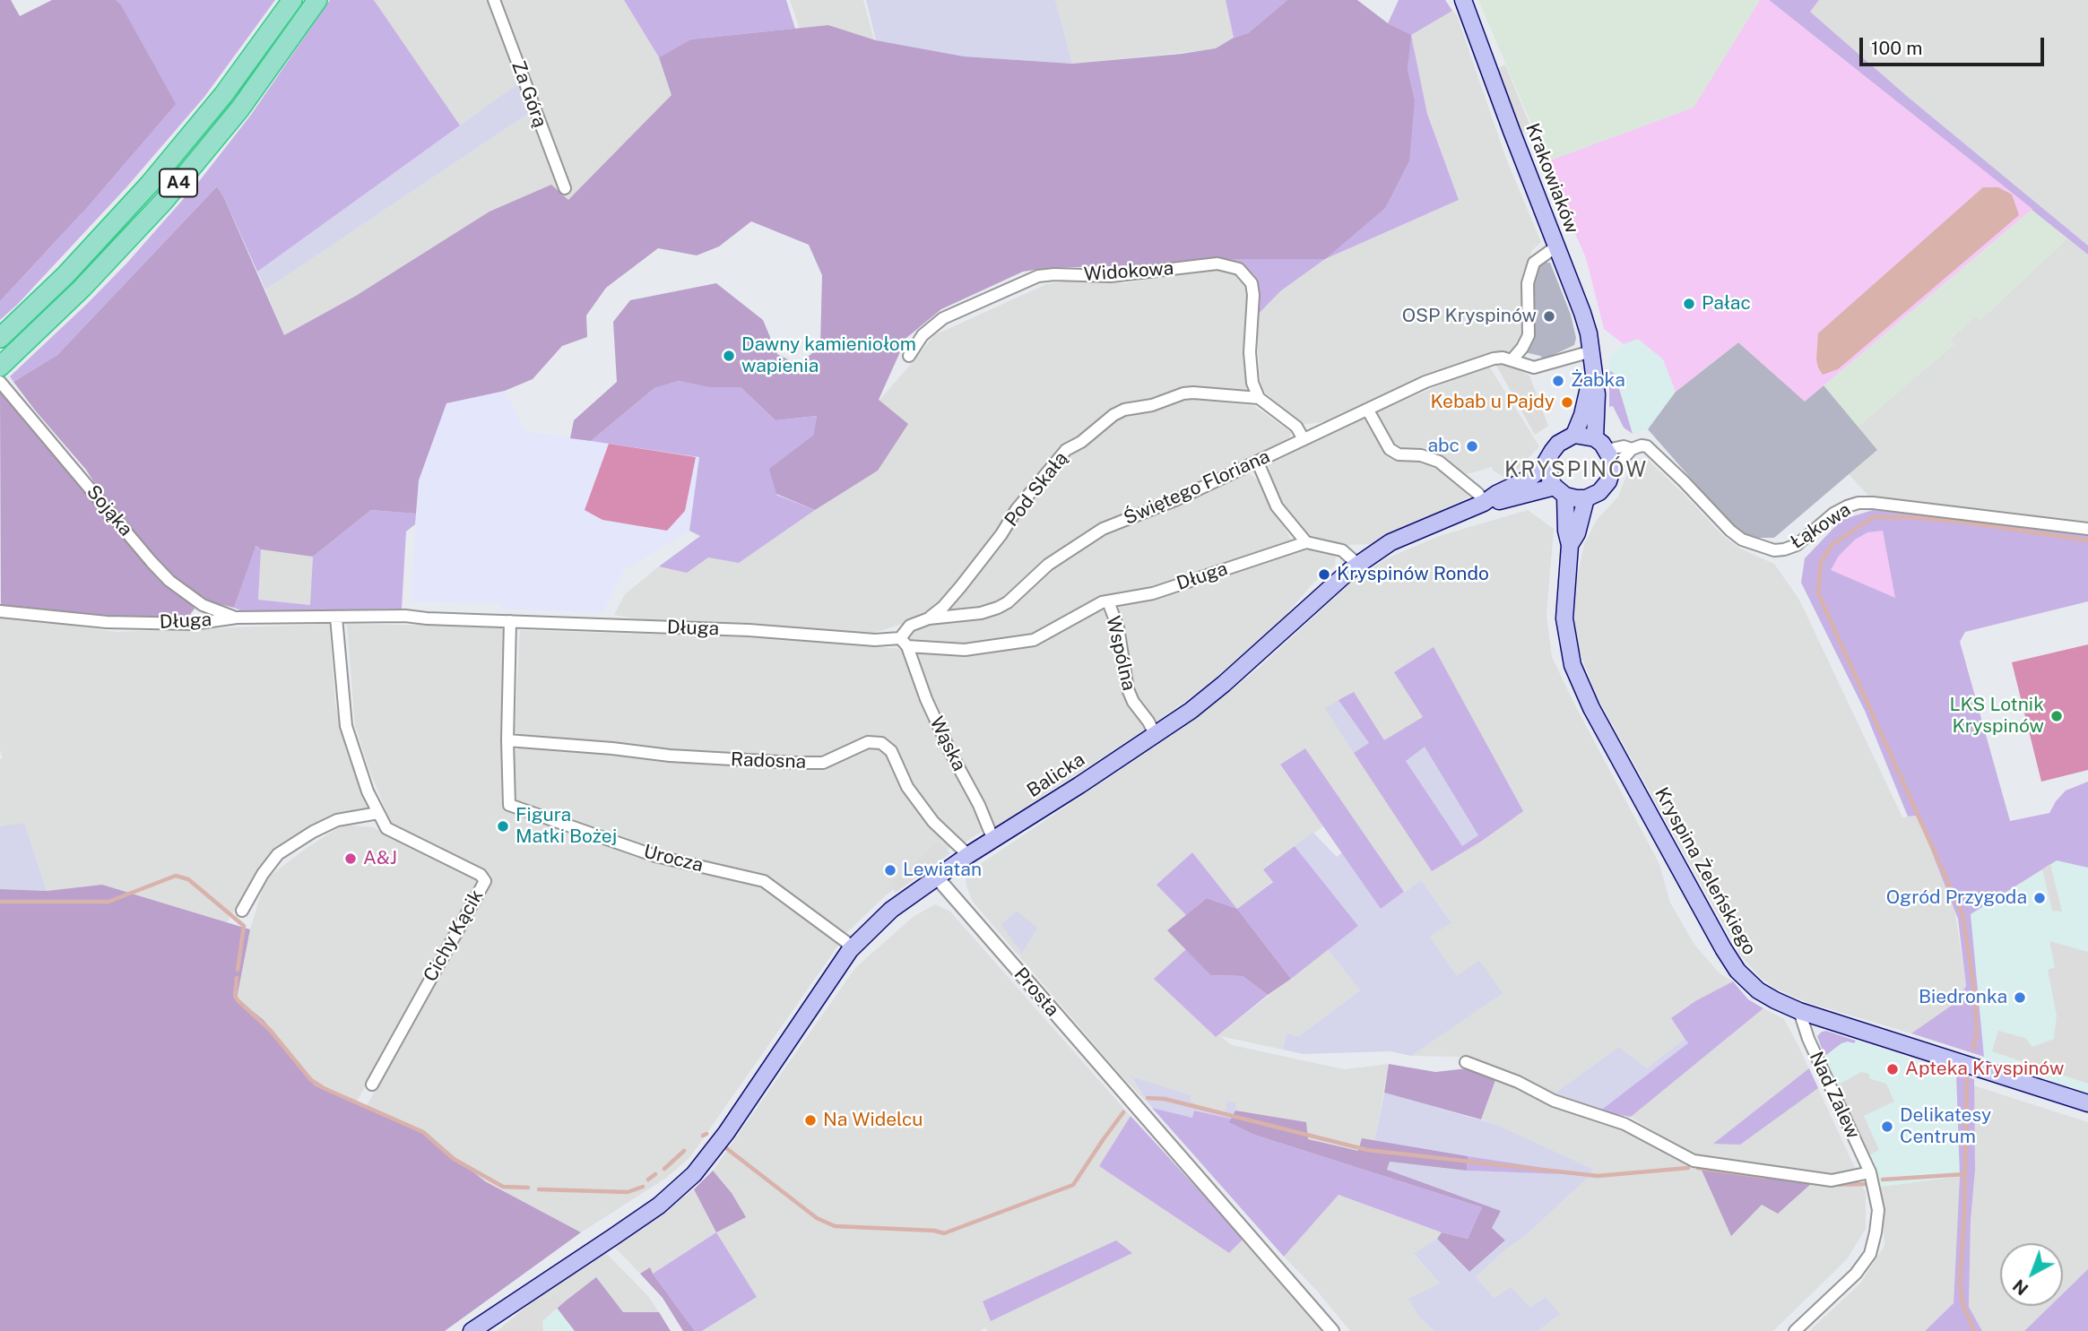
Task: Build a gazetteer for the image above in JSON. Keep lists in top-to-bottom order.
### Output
{
  "streets": {
    "highway": ["A4"],
    "main road": ["Krakowiaków", "Balicka", "Kryspina Żeleńskiego"],
    "street": [
      "Za Górą",
      "Widokowa",
      "Świętego Floriana",
      "Pod Skałą",
      "Sojąka",
      "Łąkowa",
      "Długa",
      "Wspólna",
      "Wąska",
      "Radosna",
      "Urocza",
      "Cichy Kącik",
      "Prosta",
      "Nad Zalew"
    ]
  },
  "crossings": [
    ["Krakowiaków", "Świętego Floriana"],
    ["Krakowiaków", "Łąkowa"],
    ["Krakowiaków", "Balicka"],
    ["Krakowiaków", "Kryspina Żeleńskiego"],
    ["Widokowa", "Pod Skałą"],
    ["Świętego Floriana", "Pod Skałą"],
    ["Świętego Floriana", "Długa"],
    ["Świętego Floriana", "Wąska"],
    ["Sojąka", "Długa"],
    ["Łąkowa", "Balicka"],
    ["Łąkowa", "Kryspina Żeleńskiego"],
    ["Długa", "Wspólna"],
    ["Długa", "Wąska"],
    ["Długa", "Urocza"],
    ["Długa", "Cichy Kącik"],
    ["Wspólna", "Balicka"],
    ["Wąska", "Balicka"],
    ["Radosna", "Balicka"],
    ["Radosna", "Urocza"],
    ["Balicka", "Urocza"],
    ["Balicka", "Kryspina Żeleńskiego"],
    ["Balicka", "Prosta"],
    ["Kryspina Żeleńskiego", "Nad Zalew"]
  ],
  "districts": ["KRYSPINÓW"],
  "places": [
    "Pałac",
    "OSP Kryspinów",
    "Dawny kamieniołom wapienia",
    "Żabka",
    "Kebab u Pajdy",
    "abc",
    "Kryspinów Rondo",
    "LKS Lotnik Kryspinów",
    "Figura Matki Bożej",
    "A&J",
    "Lewiatan",
    "Ogród Przygoda",
    "Biedronka",
    "Apteka Kryspinów",
    "Na Widelcu",
    "Delikatesy Centrum"
  ],
  "scale_bar": "100 m",
  "north": "bottom left"
}
